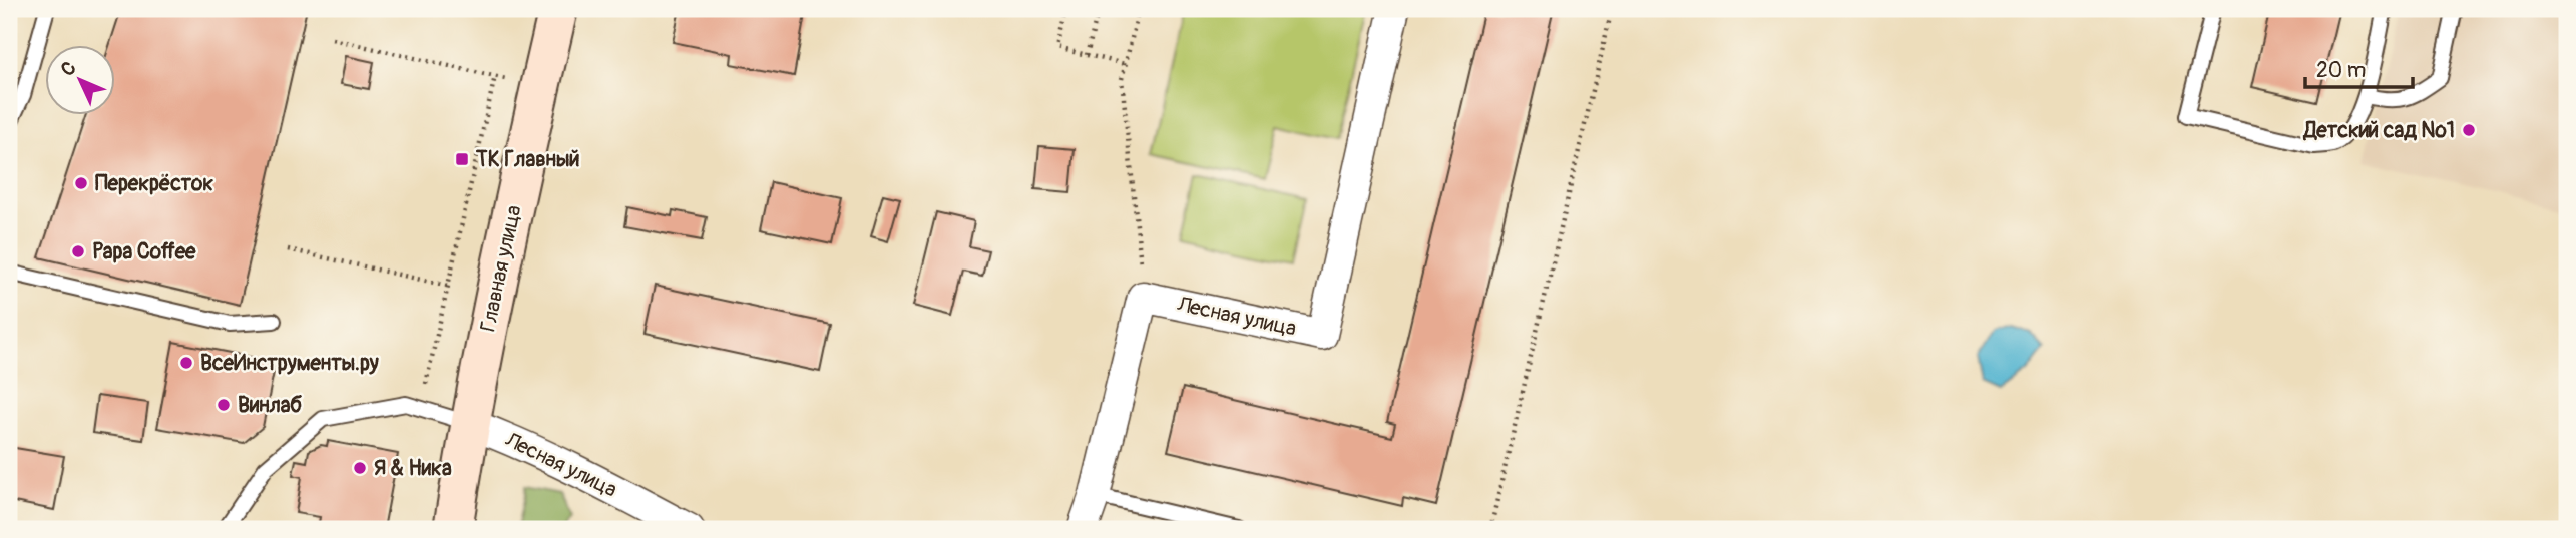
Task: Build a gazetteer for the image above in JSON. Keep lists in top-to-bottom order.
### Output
{
  "streets": {
    "main road": ["Главная улица"],
    "street": ["Лесная улица"]
  },
  "crossings": [
    ["Главная улица", "Лесная улица"]
  ],
  "places": {
    "other": [
      "Детский сад №1",
      "Перекрёсток",
      "Papa Coffee",
      "ВсеИнструменты.ру",
      "Винлаб",
      "Я & Ника"
    ],
    "transit": ["ТК Главный"]
  },
  "scale_bar": "20 m",
  "north": "top left"
}
